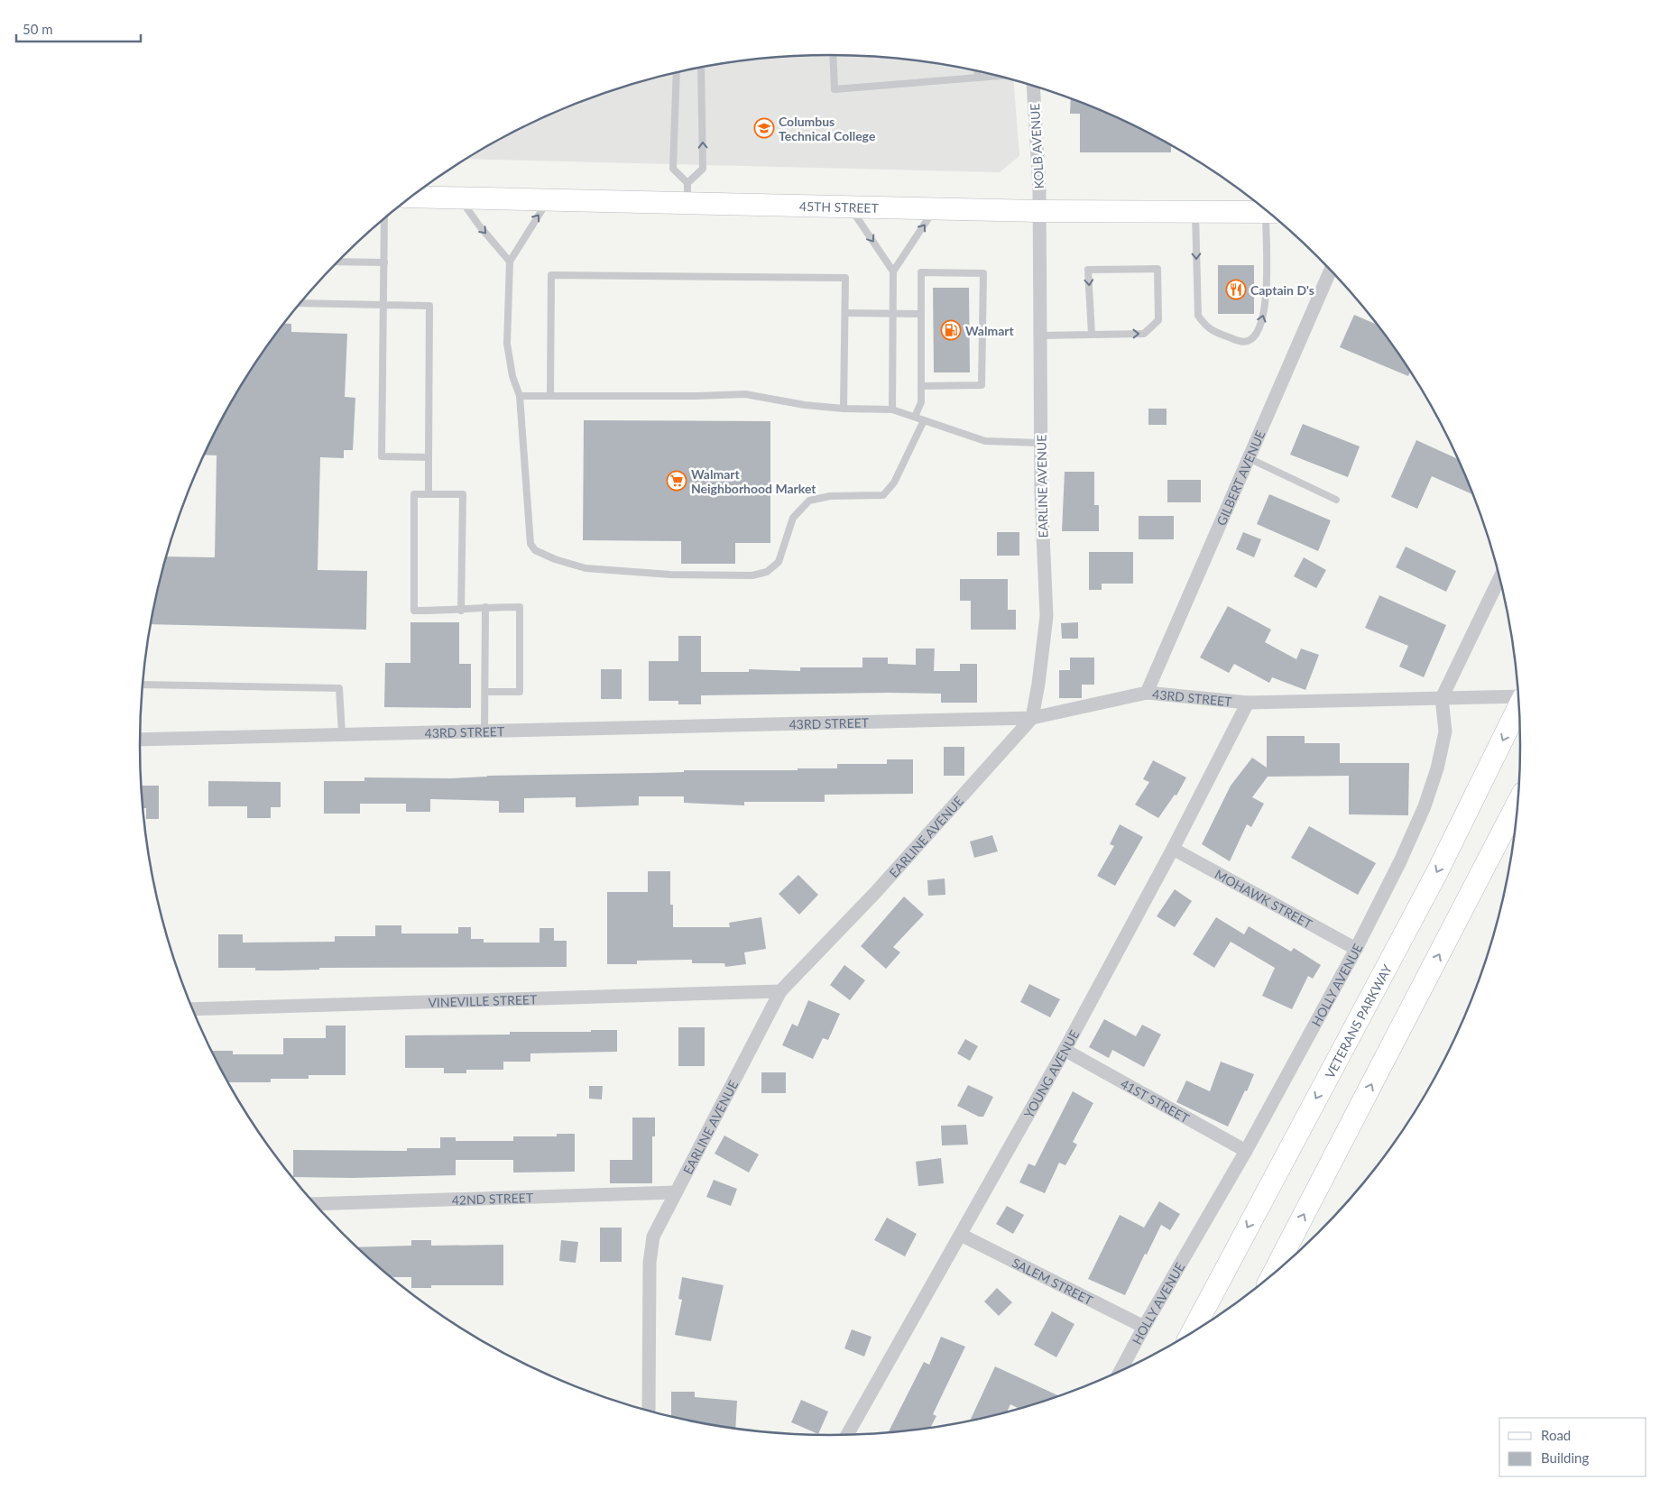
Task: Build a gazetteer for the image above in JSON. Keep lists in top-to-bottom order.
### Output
{
  "streets": {
    "main road": ["45TH STREET", "VETERANS PARKWAY"],
    "street": [
      "KOLB AVENUE",
      "GILBERT AVENUE",
      "EARLINE AVENUE",
      "43RD STREET",
      "MOHAWK STREET",
      "HOLLY AVENUE",
      "VINEVILLE STREET",
      "YOUNG AVENUE",
      "41ST STREET",
      "42ND STREET",
      "SALEM STREET"
    ]
  },
  "crossings": [
    ["KOLB AVENUE", "45TH STREET"],
    ["KOLB AVENUE", "EARLINE AVENUE"],
    ["45TH STREET", "EARLINE AVENUE"],
    ["GILBERT AVENUE", "43RD STREET"],
    ["EARLINE AVENUE", "43RD STREET"],
    ["EARLINE AVENUE", "VINEVILLE STREET"],
    ["EARLINE AVENUE", "42ND STREET"],
    ["43RD STREET", "HOLLY AVENUE"],
    ["43RD STREET", "YOUNG AVENUE"],
    ["MOHAWK STREET", "HOLLY AVENUE"],
    ["MOHAWK STREET", "YOUNG AVENUE"],
    ["HOLLY AVENUE", "41ST STREET"],
    ["HOLLY AVENUE", "SALEM STREET"],
    ["YOUNG AVENUE", "41ST STREET"],
    ["YOUNG AVENUE", "SALEM STREET"]
  ],
  "places": {
    "school or university": ["Columbus Technical College"],
    "restaurant": ["Captain D's"],
    "fuel station": ["Walmart"],
    "supermarket": ["Walmart Neighborhood Market"]
  },
  "legend": ["Road", "Building"],
  "scale_bar": "50 m"
}
